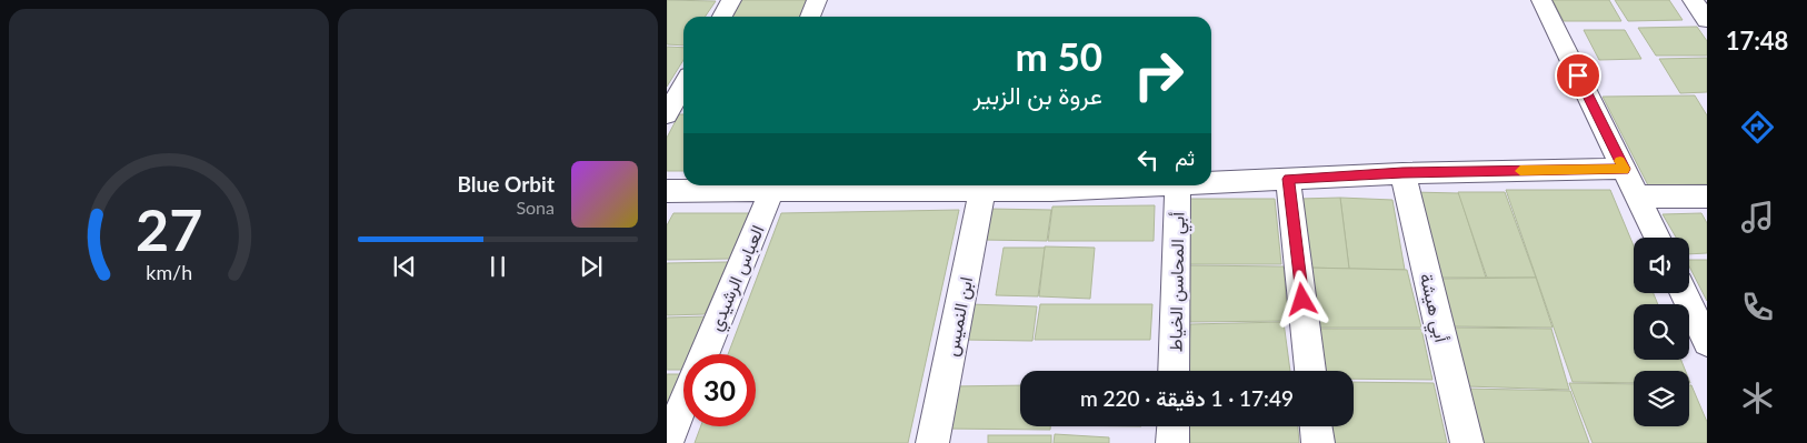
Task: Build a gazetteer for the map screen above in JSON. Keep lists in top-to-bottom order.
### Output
{
  "streets": {
    "street": [
      "العباس الرشيدي",
      "أبي المحاسن الخياط",
      "أبي هيشة",
      "ابن النميس"
    ]
  },
  "page": {
    "tabs": "17:48",
    "turn": ["50 m", "عروة بن الزبير"],
    "then": "ثم",
    "song": ["Blue Orbit", "Sona"],
    "limit": "30",
    "trip": "17:49 · 1 دقيقة · 220 m",
    "gauge": ["27", "km/h"]
  }
}
